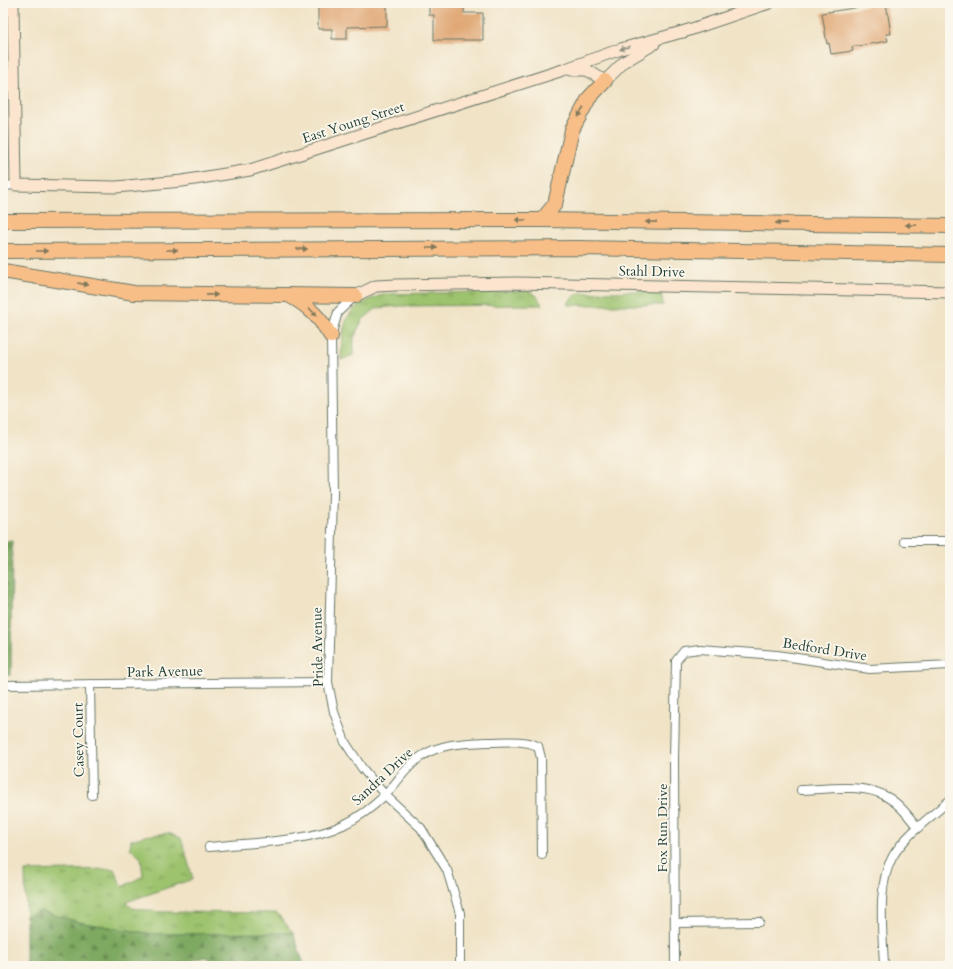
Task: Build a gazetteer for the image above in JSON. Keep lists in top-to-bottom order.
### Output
{
  "streets": {
    "main road": ["East Young Street", "Stahl Drive"],
    "street": [
      "Pride Avenue",
      "Bedford Drive",
      "Park Avenue",
      "Casey Court",
      "Sandra Drive",
      "Fox Run Drive"
    ]
  },
  "crossings": [
    ["Stahl Drive", "Pride Avenue"],
    ["Pride Avenue", "Park Avenue"],
    ["Pride Avenue", "Sandra Drive"],
    ["Bedford Drive", "Fox Run Drive"],
    ["Park Avenue", "Casey Court"]
  ]
}
